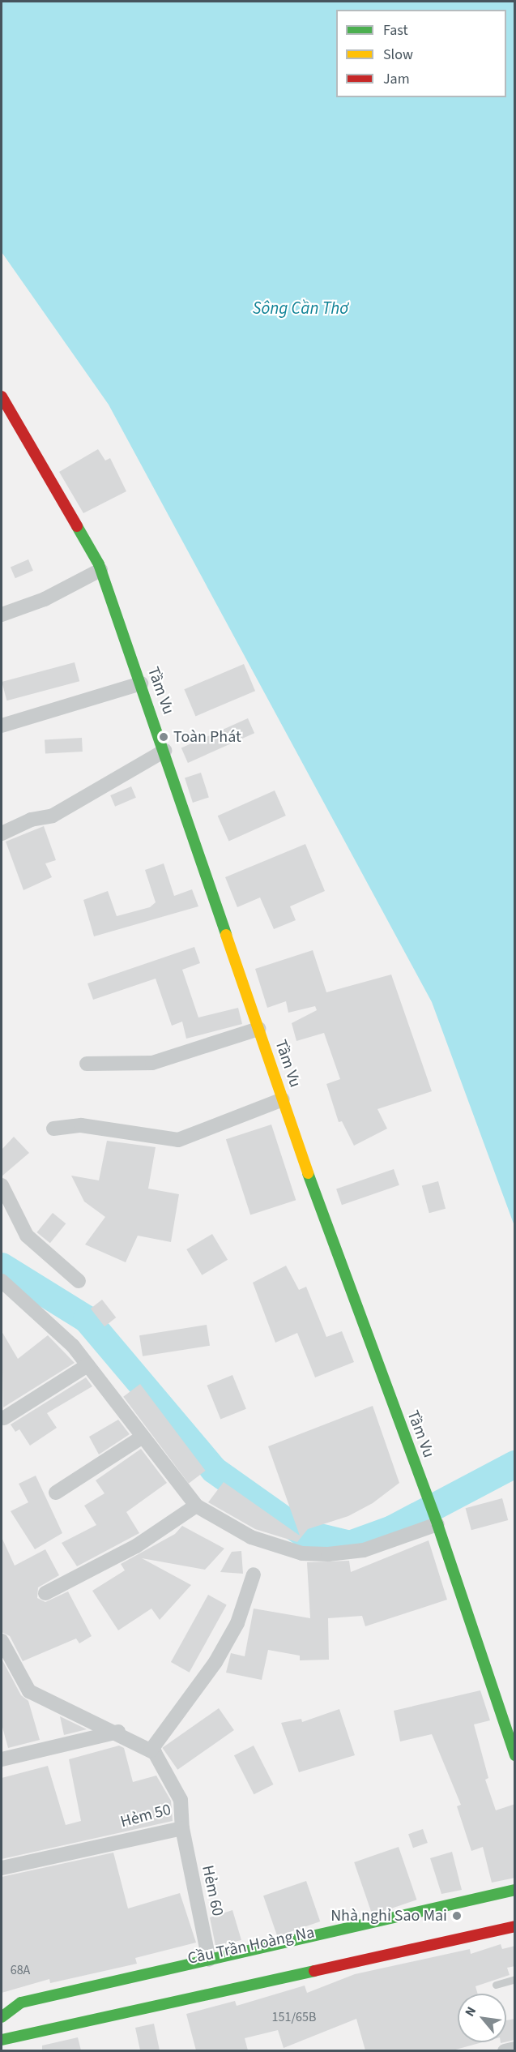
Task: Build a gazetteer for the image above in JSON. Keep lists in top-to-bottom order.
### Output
{
  "streets": {
    "main road": ["Tầm Vu", "Cầu Trần Hoàng Na"],
    "street": ["Hẻm 50", "Hẻm 60"]
  },
  "crossings": [
    ["Hẻm 50", "Hẻm 60"]
  ],
  "water": ["Sông Cần Thơ"],
  "places": ["Toàn Phát", "Nhà nghỉ Sao Mai"],
  "house_numbers": ["68A", "151/65B"],
  "legend": ["Fast", "Slow", "Jam"],
  "north": "top left"
}
